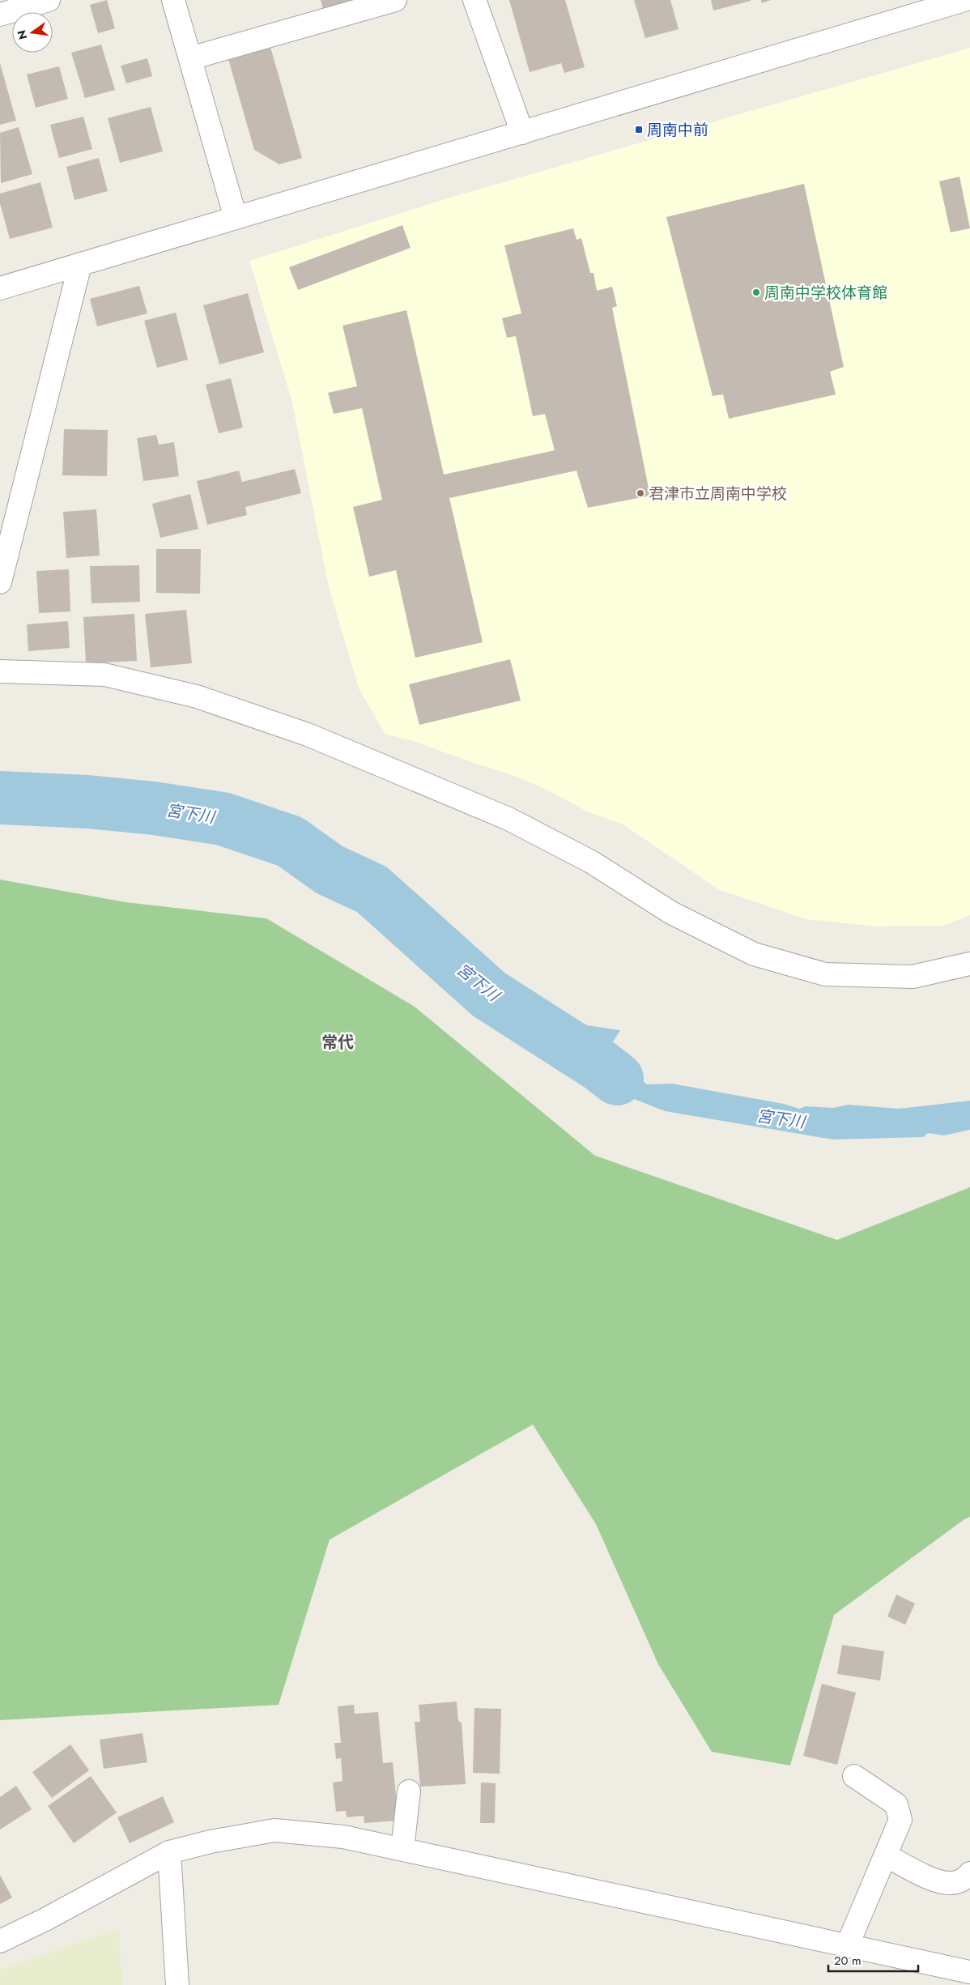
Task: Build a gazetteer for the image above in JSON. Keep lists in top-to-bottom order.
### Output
{
  "districts": ["常代"],
  "water": ["宮下川"],
  "places": {
    "transit": ["周南中前"],
    "other": ["周南中学校体育館", "君津市立周南中学校"]
  },
  "scale_bar": "20 m",
  "north": "left"
}
